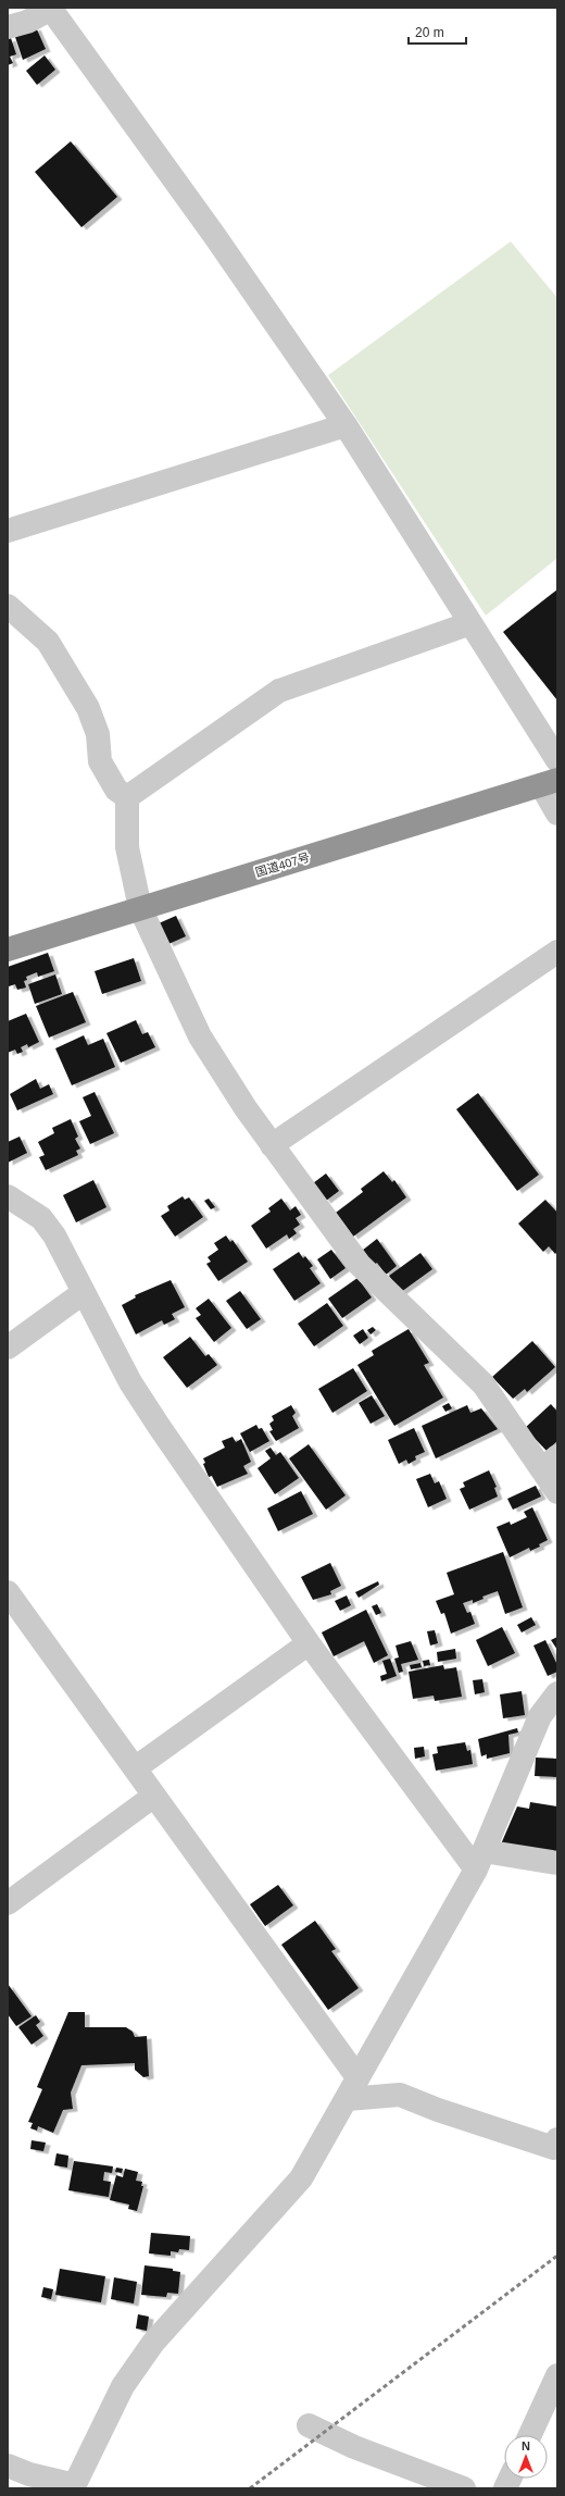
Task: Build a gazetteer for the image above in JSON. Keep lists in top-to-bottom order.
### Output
{
  "streets": {
    "highway": ["国道407号"]
  },
  "scale_bar": "20 m",
  "north": "top"
}
